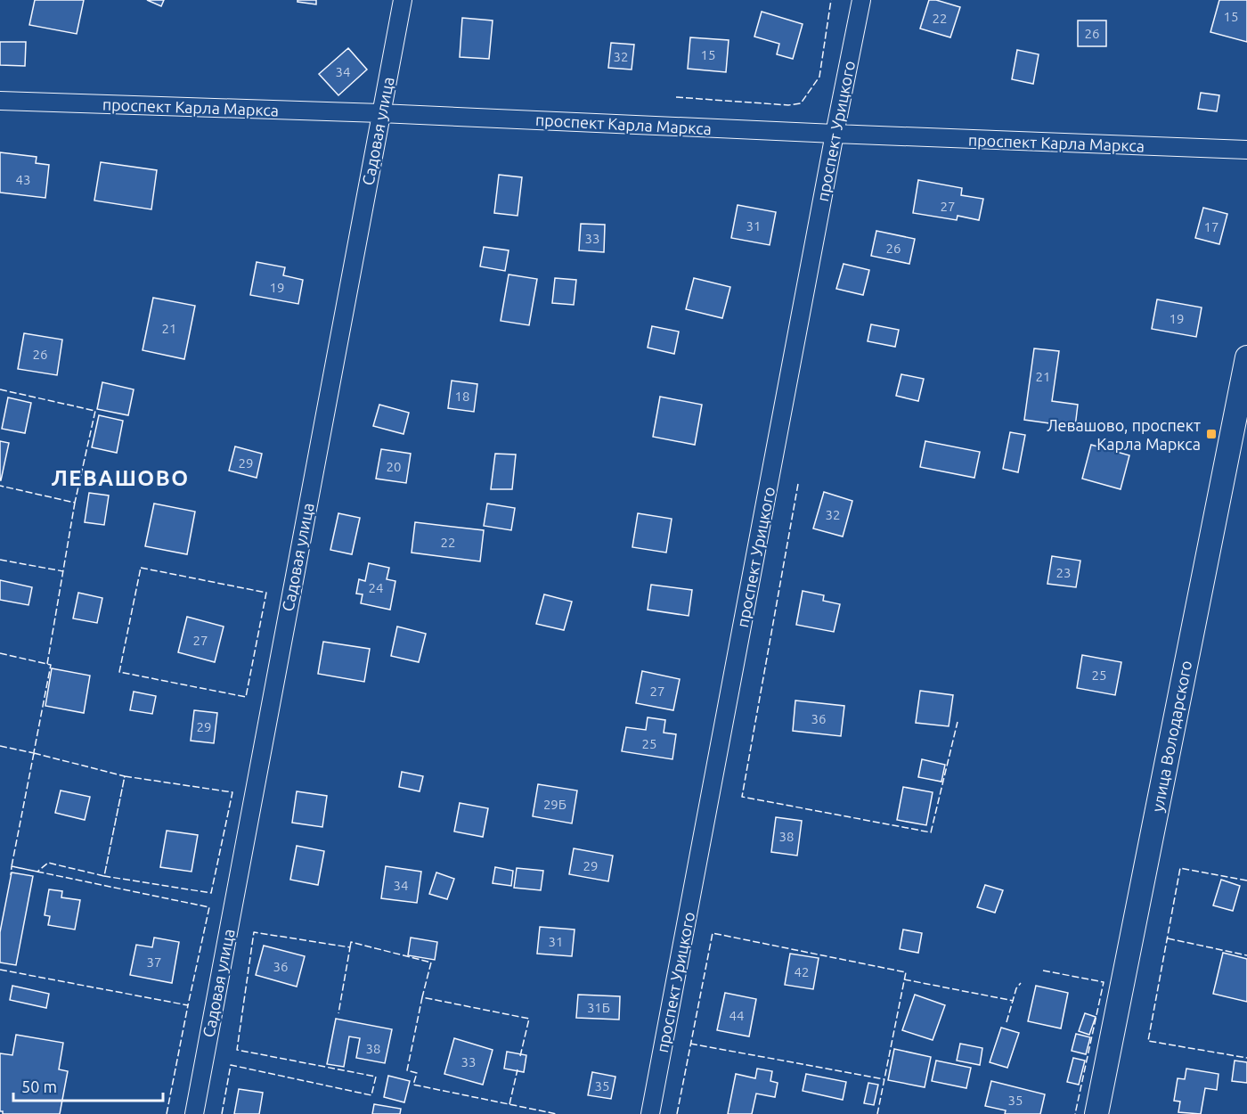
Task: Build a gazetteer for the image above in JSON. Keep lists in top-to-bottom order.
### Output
{
  "streets": {
    "street": [
      "проспект Карла Маркса",
      "Садовая улица",
      "проспект Урицкого",
      "улица Володарского"
    ]
  },
  "crossings": [
    ["проспект Карла Маркса", "Садовая улица"],
    ["проспект Карла Маркса", "проспект Урицкого"]
  ],
  "districts": ["ЛЕВАШОВО"],
  "places": {
    "transit": ["Левашово, проспект Карла Маркса"]
  },
  "house_numbers": [
    "15",
    "22",
    "26",
    "15",
    "32",
    "34",
    "43",
    "27",
    "31",
    "17",
    "33",
    "26",
    "19",
    "19",
    "21",
    "26",
    "21",
    "18",
    "29",
    "20",
    "32",
    "22",
    "23",
    "24",
    "27",
    "25",
    "27",
    "36",
    "29",
    "25",
    "29Б",
    "38",
    "29",
    "34",
    "31",
    "37",
    "36",
    "42",
    "31Б",
    "44",
    "38",
    "33",
    "35",
    "35"
  ],
  "scale_bar": "50 m"
}
